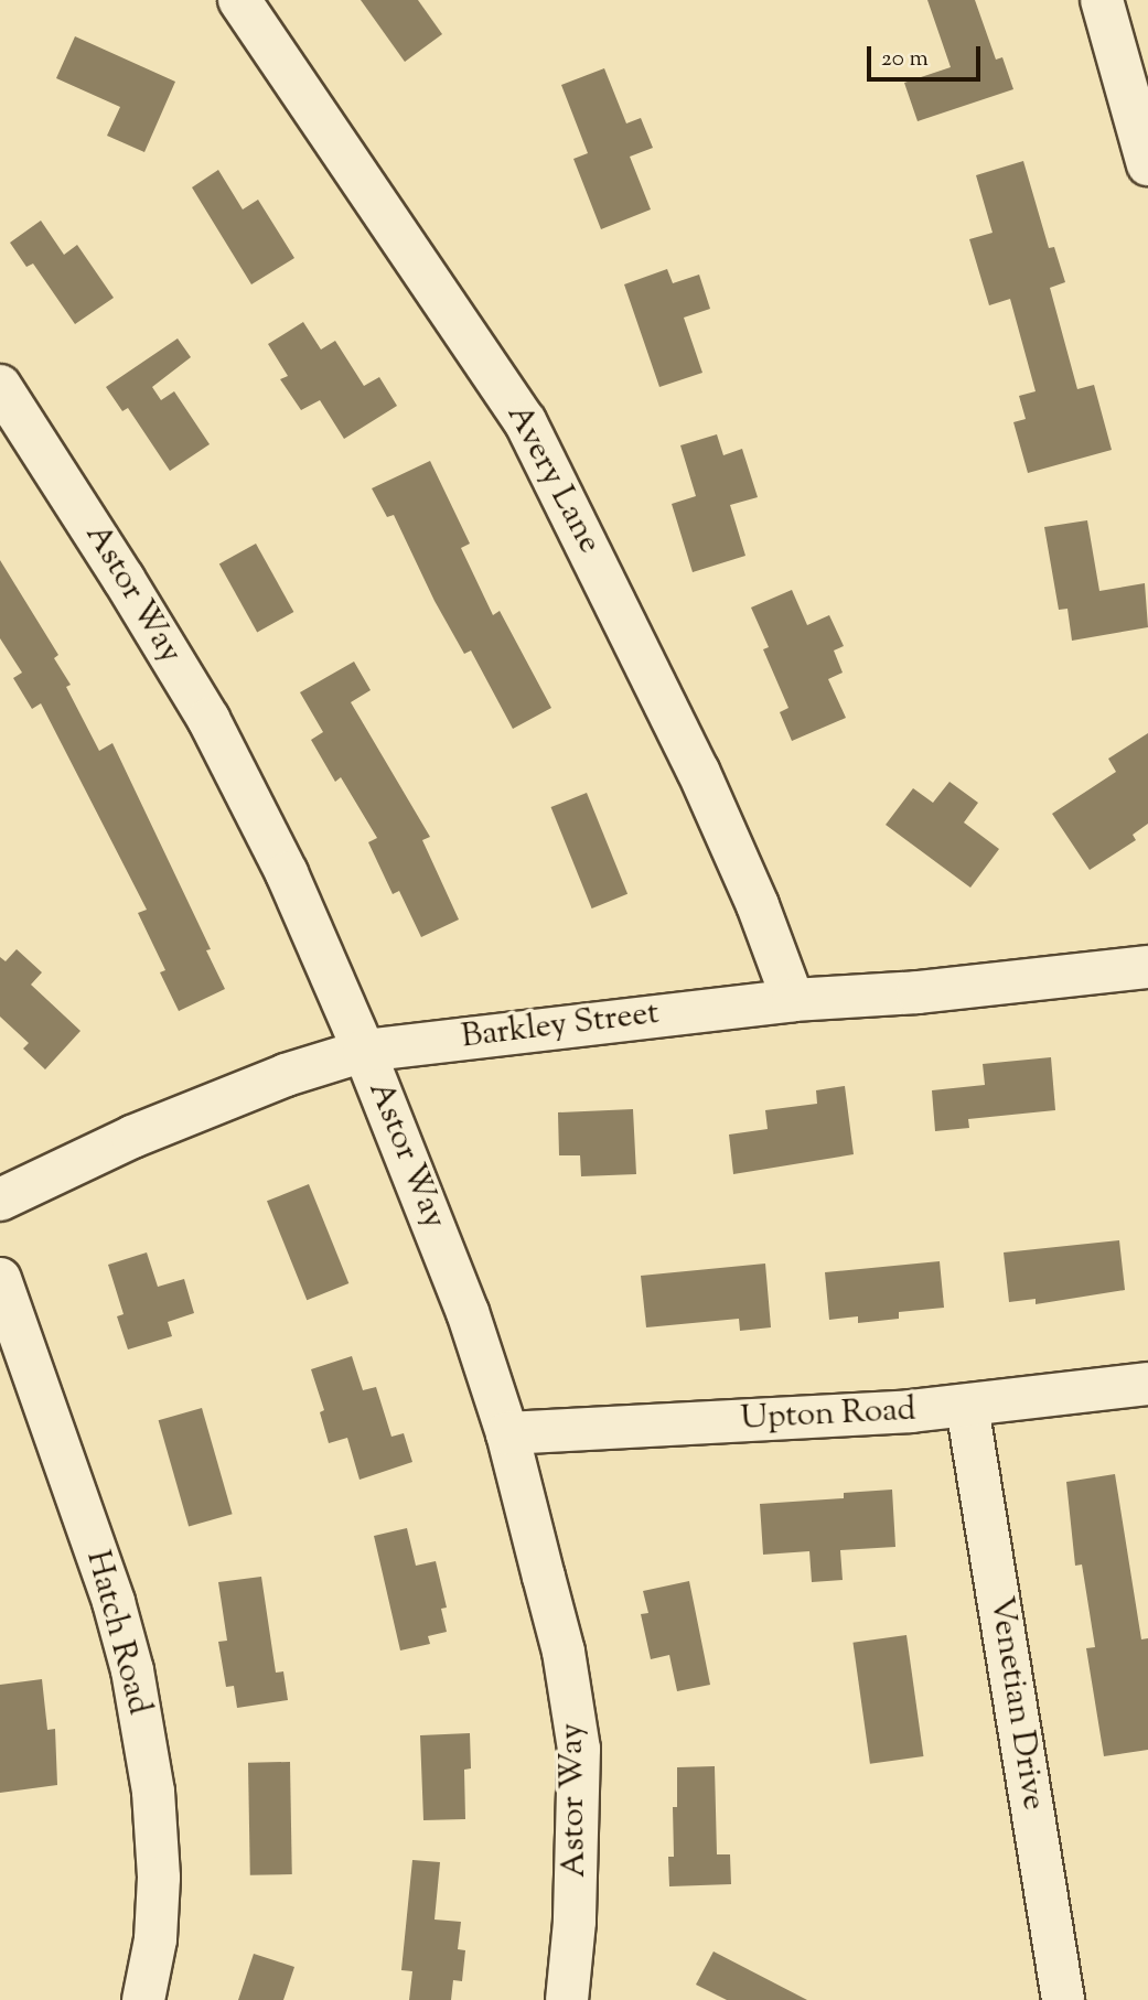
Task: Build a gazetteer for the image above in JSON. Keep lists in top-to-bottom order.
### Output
{
  "streets": {
    "street": [
      "Avery Lane",
      "Astor Way",
      "Barkley Street",
      "Upton Road",
      "Hatch Road",
      "Venetian Drive"
    ]
  },
  "crossings": [
    ["Avery Lane", "Barkley Street"],
    ["Astor Way", "Barkley Street"],
    ["Astor Way", "Upton Road"],
    ["Upton Road", "Venetian Drive"]
  ],
  "scale_bar": "20 m"
}
